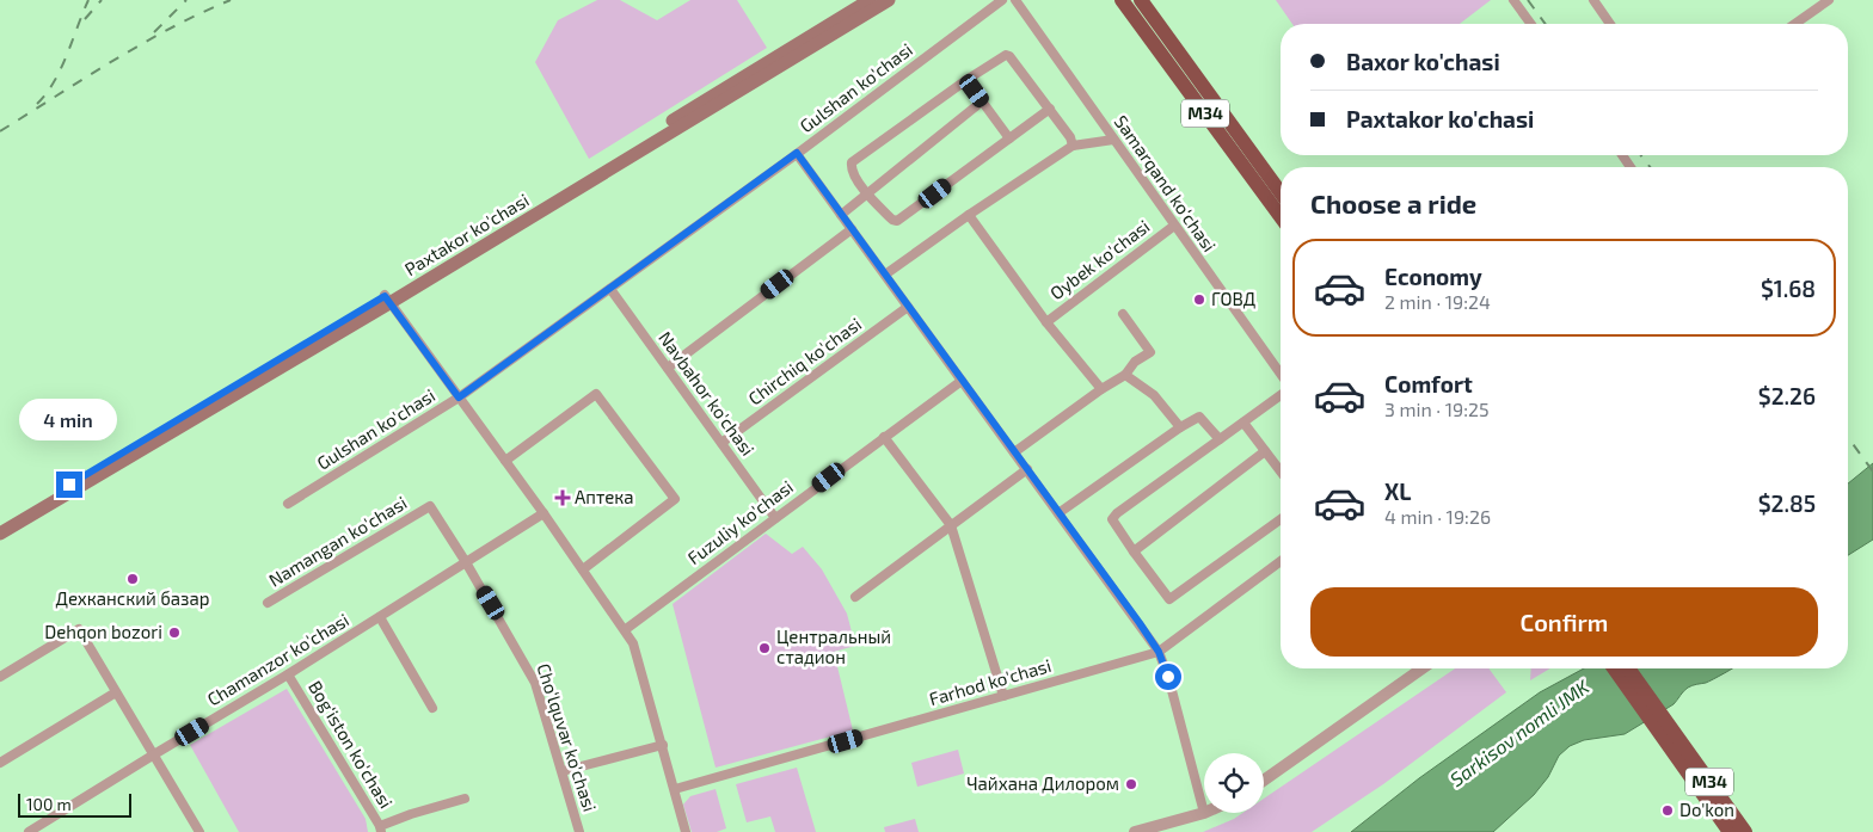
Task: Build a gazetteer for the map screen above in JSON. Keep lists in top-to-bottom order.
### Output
{
  "streets": {
    "highway": ["M34"],
    "main road": ["Paxtakor ko'chasi"],
    "street": [
      "Gulshan ko'chasi",
      "Samarqand ko‘chasi",
      "Oybek ko'chasi",
      "Chirchiq ko'chasi",
      "Navbahor ko'chasi",
      "Fuzuliy ko'chasi",
      "Namangan ko'chasi",
      "Chamanzor ko'chasi",
      "Farhod ko'chasi",
      "Cho‘lquvar ko'chasi",
      "Bog‘iston ko'chasi"
    ]
  },
  "crossings": [
    ["Gulshan ko'chasi", "Navbahor ko'chasi"],
    ["Samarqand ko‘chasi", "Oybek ko'chasi"],
    ["Chirchiq ko'chasi", "Navbahor ko'chasi"],
    ["Navbahor ko'chasi", "Fuzuliy ko'chasi"],
    ["Namangan ko'chasi", "Chamanzor ko'chasi"],
    ["Namangan ko'chasi", "Cho‘lquvar ko'chasi"],
    ["Chamanzor ko'chasi", "Cho‘lquvar ko'chasi"],
    ["Chamanzor ko'chasi", "Bog‘iston ko'chasi"]
  ],
  "water": ["Sarkisov nomli JMK"],
  "places": {
    "other": [
      "ГОВД",
      "Дехканский базар",
      "Dehqon bozori",
      "Центральный стадион",
      "Чайхана Дилором",
      "Do'kon"
    ],
    "health": ["Аптека"]
  },
  "scale_bar": "100 m",
  "page": {
    "banner": ["Baxor ko'chasi", "Paxtakor ko'chasi"],
    "heading": "Choose a ride",
    "list": [
      {
        "name": "Economy",
        "note": "2 min · 19:24",
        "value": "$1.68"
      },
      {
        "name": "Comfort",
        "note": "3 min · 19:25",
        "value": "$2.26"
      },
      {
        "name": "XL",
        "note": "4 min · 19:26",
        "value": "$2.85"
      }
    ],
    "bubble": "4 min",
    "buttons": "Confirm",
    "scale": "100 m"
  }
}
